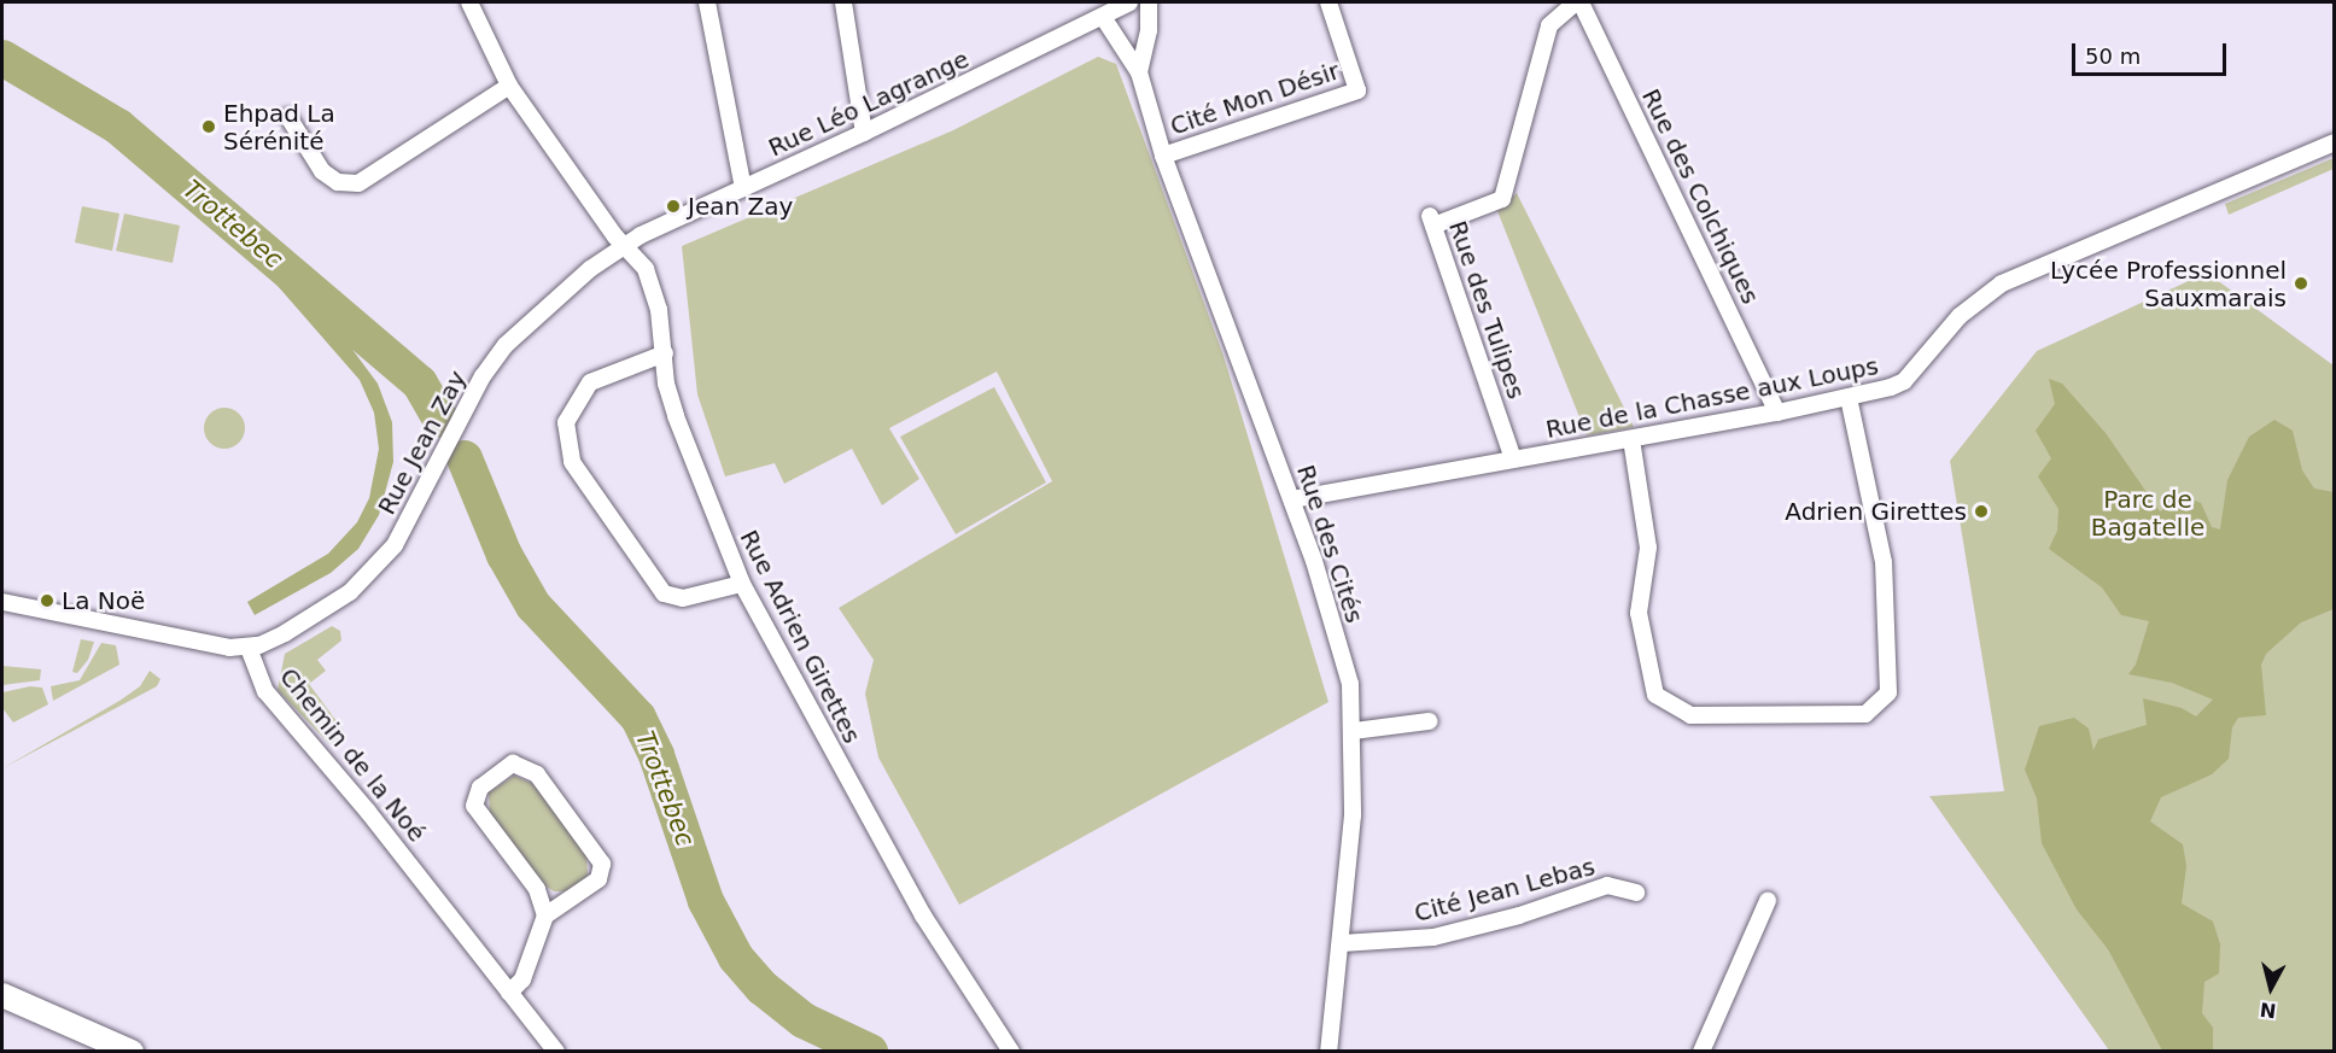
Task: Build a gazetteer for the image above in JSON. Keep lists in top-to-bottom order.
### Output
{
  "streets": {
    "street": [
      "Cité Mon Désir",
      "Rue Léo Lagrange",
      "Rue des Colchiques",
      "Rue des Tulipes",
      "Rue de la Chasse aux Loups",
      "Rue Jean Zay",
      "Rue des Cités",
      "Rue Adrien Girettes",
      "Chemin de la Noé",
      "Cité Jean Lebas"
    ]
  },
  "crossings": [
    ["Cité Mon Désir", "Rue des Cités"],
    ["Rue Léo Lagrange", "Rue Jean Zay"],
    ["Rue Léo Lagrange", "Rue des Cités"],
    ["Rue Léo Lagrange", "Rue Adrien Girettes"],
    ["Rue des Colchiques", "Rue des Tulipes"],
    ["Rue des Colchiques", "Rue de la Chasse aux Loups"],
    ["Rue des Tulipes", "Rue de la Chasse aux Loups"],
    ["Rue de la Chasse aux Loups", "Rue des Cités"],
    ["Rue Jean Zay", "Rue Adrien Girettes"],
    ["Rue Jean Zay", "Chemin de la Noé"],
    ["Rue des Cités", "Cité Jean Lebas"]
  ],
  "water": ["Trottebec"],
  "parks": ["Parc de Bagatelle"],
  "places": [
    "Ehpad La Sérénité",
    "Jean Zay",
    "Lycée Professionnel Sauxmarais",
    "Adrien Girettes",
    "La Noë"
  ],
  "scale_bar": "50 m",
  "north": "bottom"
}
